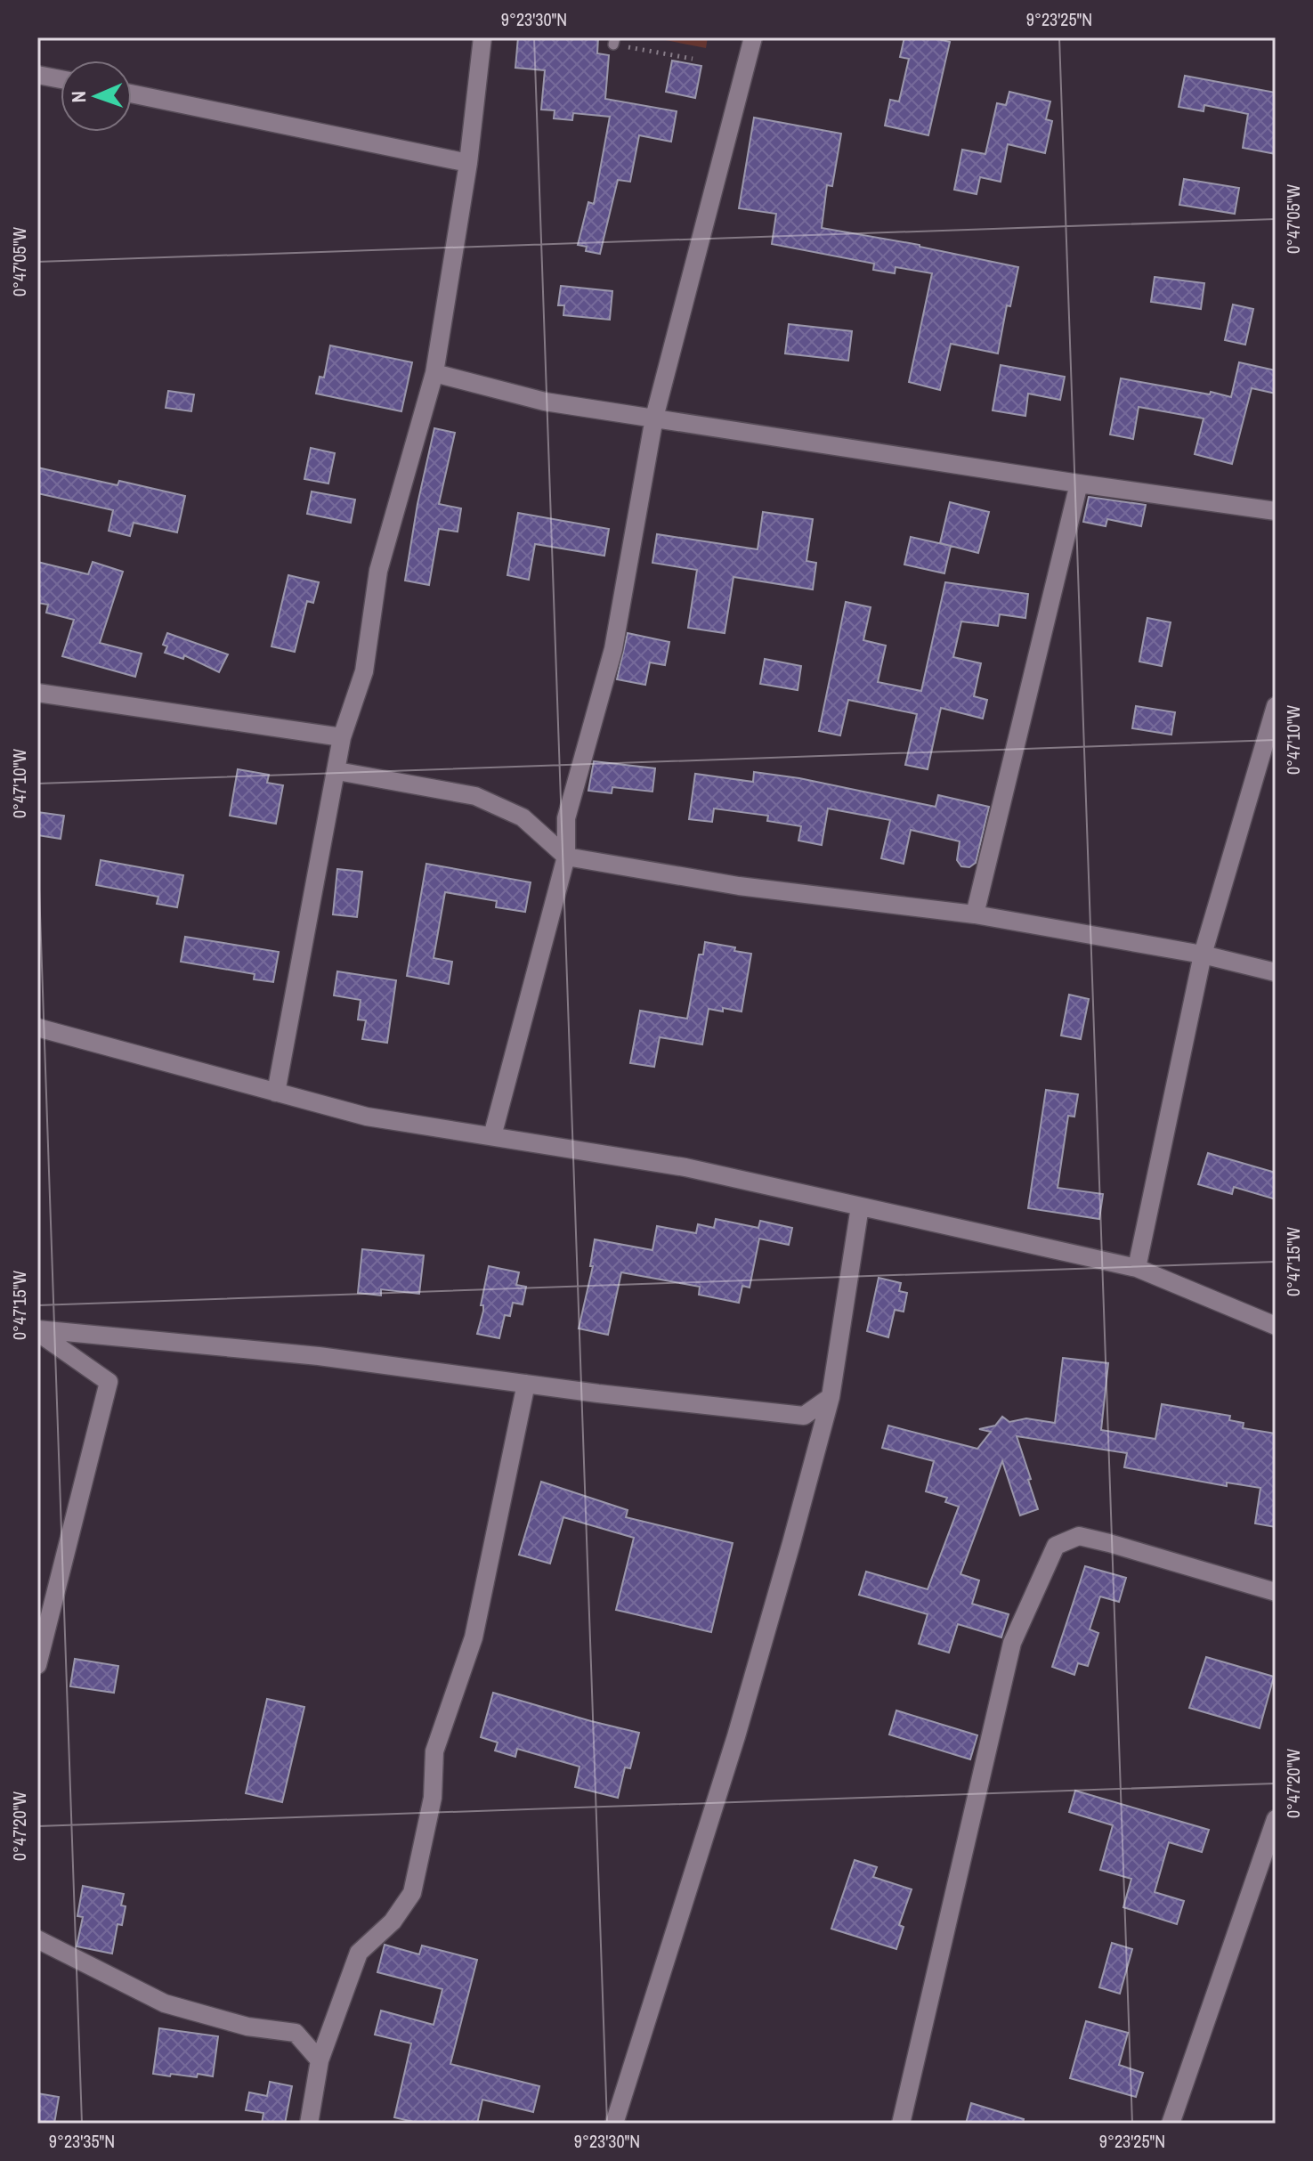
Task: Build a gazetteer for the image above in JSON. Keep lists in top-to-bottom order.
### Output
{
  "north": "left",
  "coordinates": [
    "9°23'30\"N",
    "9°23'25\"N",
    "0°47'05\"W",
    "0°47'10\"W",
    "0°47'15\"W",
    "0°47'20\"W",
    "9°23'35\"N"
  ]
}
